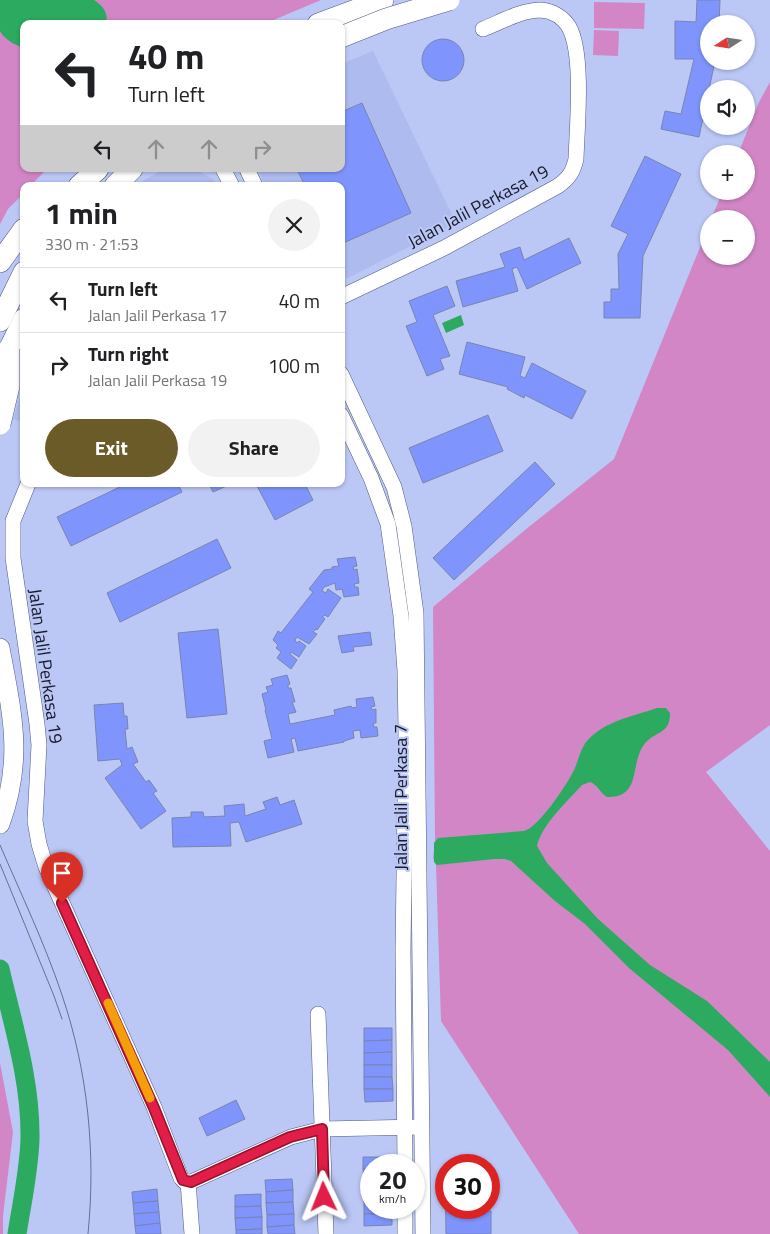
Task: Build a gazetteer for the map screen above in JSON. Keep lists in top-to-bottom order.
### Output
{
  "streets": {
    "street": ["Jalan Jalil Perkasa 19", "Jalan Jalil Perkasa 7"]
  },
  "north": "left",
  "page": {
    "map_buttons": ["+", "−"],
    "turn": ["40 m", "Turn left"],
    "heading": ["1 min", "330 m · 21:53"],
    "list": [
      {
        "name": "Turn left",
        "note": "Jalan Jalil Perkasa 17",
        "value": "40 m"
      },
      {
        "name": "Turn right",
        "note": "Jalan Jalil Perkasa 19",
        "value": "100 m"
      }
    ],
    "buttons": ["Exit", "Share"],
    "speed": "20 km/h",
    "limit": "30"
  }
}
